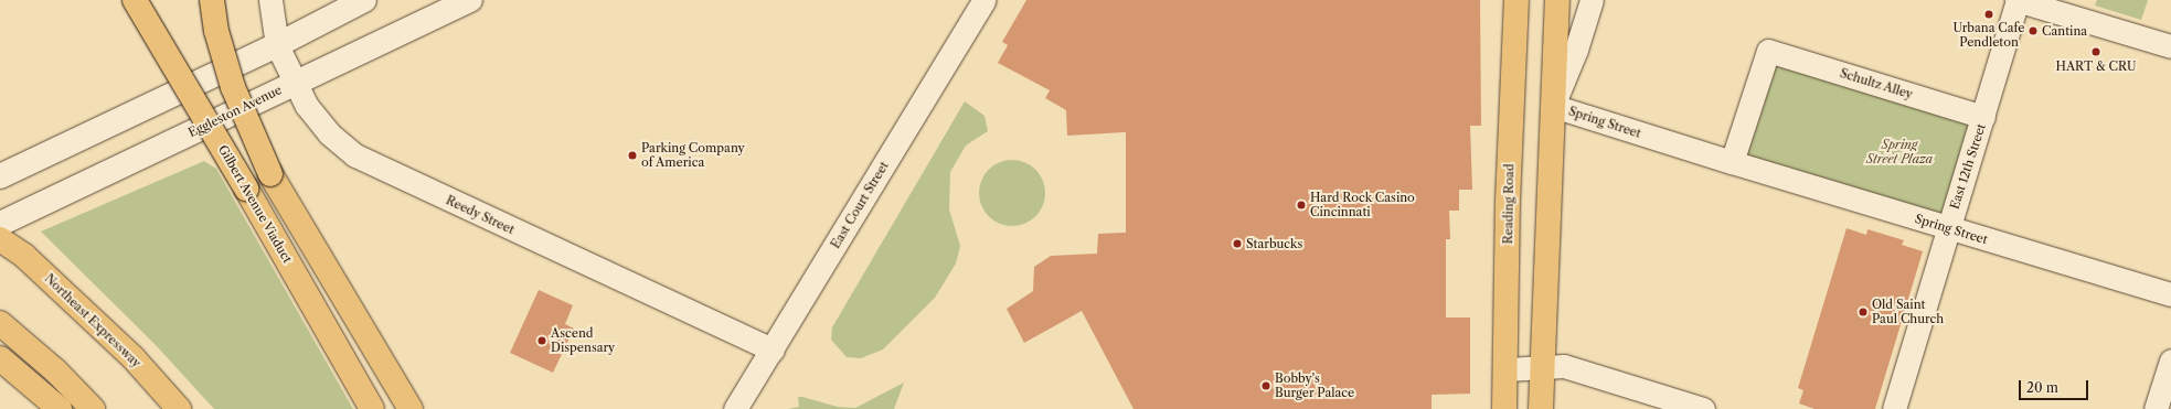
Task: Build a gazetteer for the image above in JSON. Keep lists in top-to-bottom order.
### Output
{
  "streets": {
    "main road": [
      "Eggleston Avenue",
      "Gilbert Avenue Viaduct",
      "Reading Road",
      "Northeast Expressway"
    ],
    "street": [
      "Schultz Alley",
      "Spring Street",
      "East 12th Street",
      "East Court Street",
      "Reedy Street"
    ]
  },
  "crossings": [
    ["Schultz Alley", "Spring Street"],
    ["Schultz Alley", "East 12th Street"],
    ["Eggleston Avenue", "Reedy Street"],
    ["Spring Street", "East 12th Street"],
    ["East Court Street", "Reedy Street"]
  ],
  "parks": ["Spring Street Plaza"],
  "places": [
    "Urbana Cafe Pendleton",
    "Cantina",
    "HART & CRU",
    "Parking Company of America",
    "Hard Rock Casino Cincinnati",
    "Starbucks",
    "Old Saint Paul Church",
    "Ascend Dispensary",
    "Bobby’s Burger Palace"
  ],
  "scale_bar": "20 m"
}
